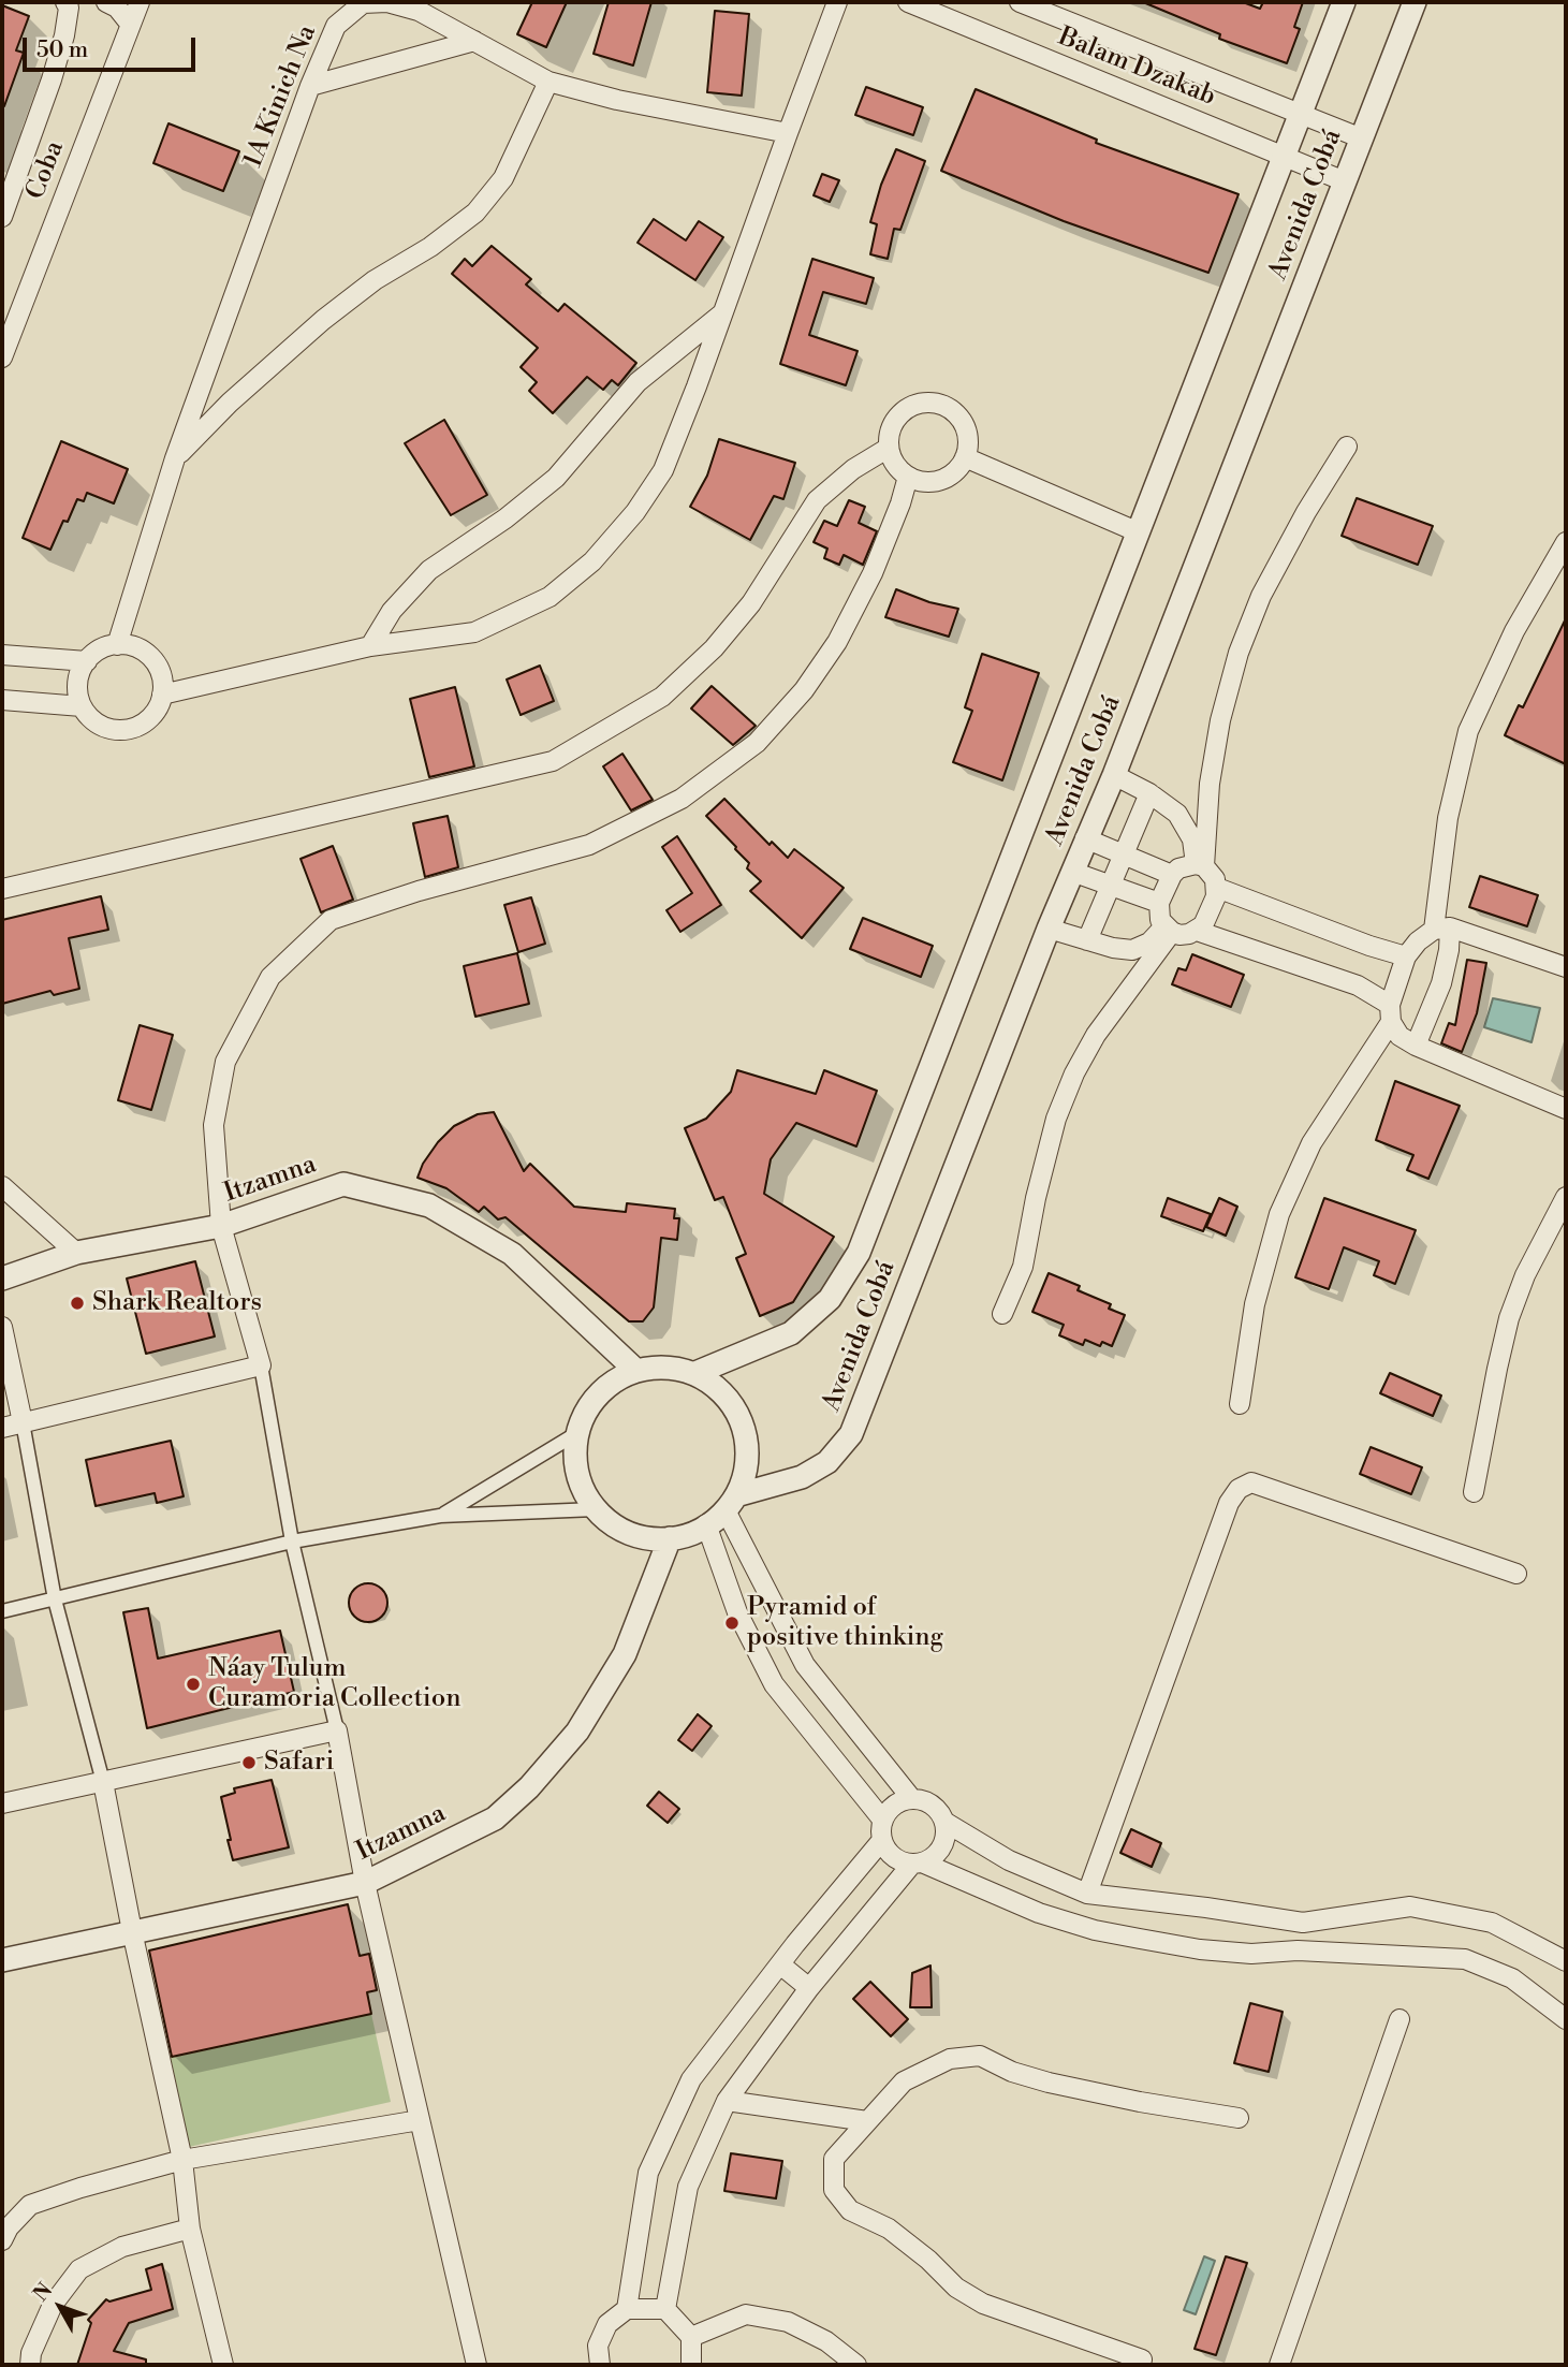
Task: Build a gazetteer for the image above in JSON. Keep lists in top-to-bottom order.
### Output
{
  "streets": {
    "street": [
      "Balam Dzakab",
      "1A Kinich Na",
      "Coba",
      "Avenida Cobá",
      "Itzamna"
    ]
  },
  "crossings": [
    ["Balam Dzakab", "Avenida Cobá"],
    ["Avenida Cobá", "Itzamna"]
  ],
  "places": [
    "Shark Realtors",
    "Pyramid of positive thinking",
    "Náay Tulum Curamoria Collection",
    "Safari"
  ],
  "scale_bar": "50 m",
  "north": "top left"
}
